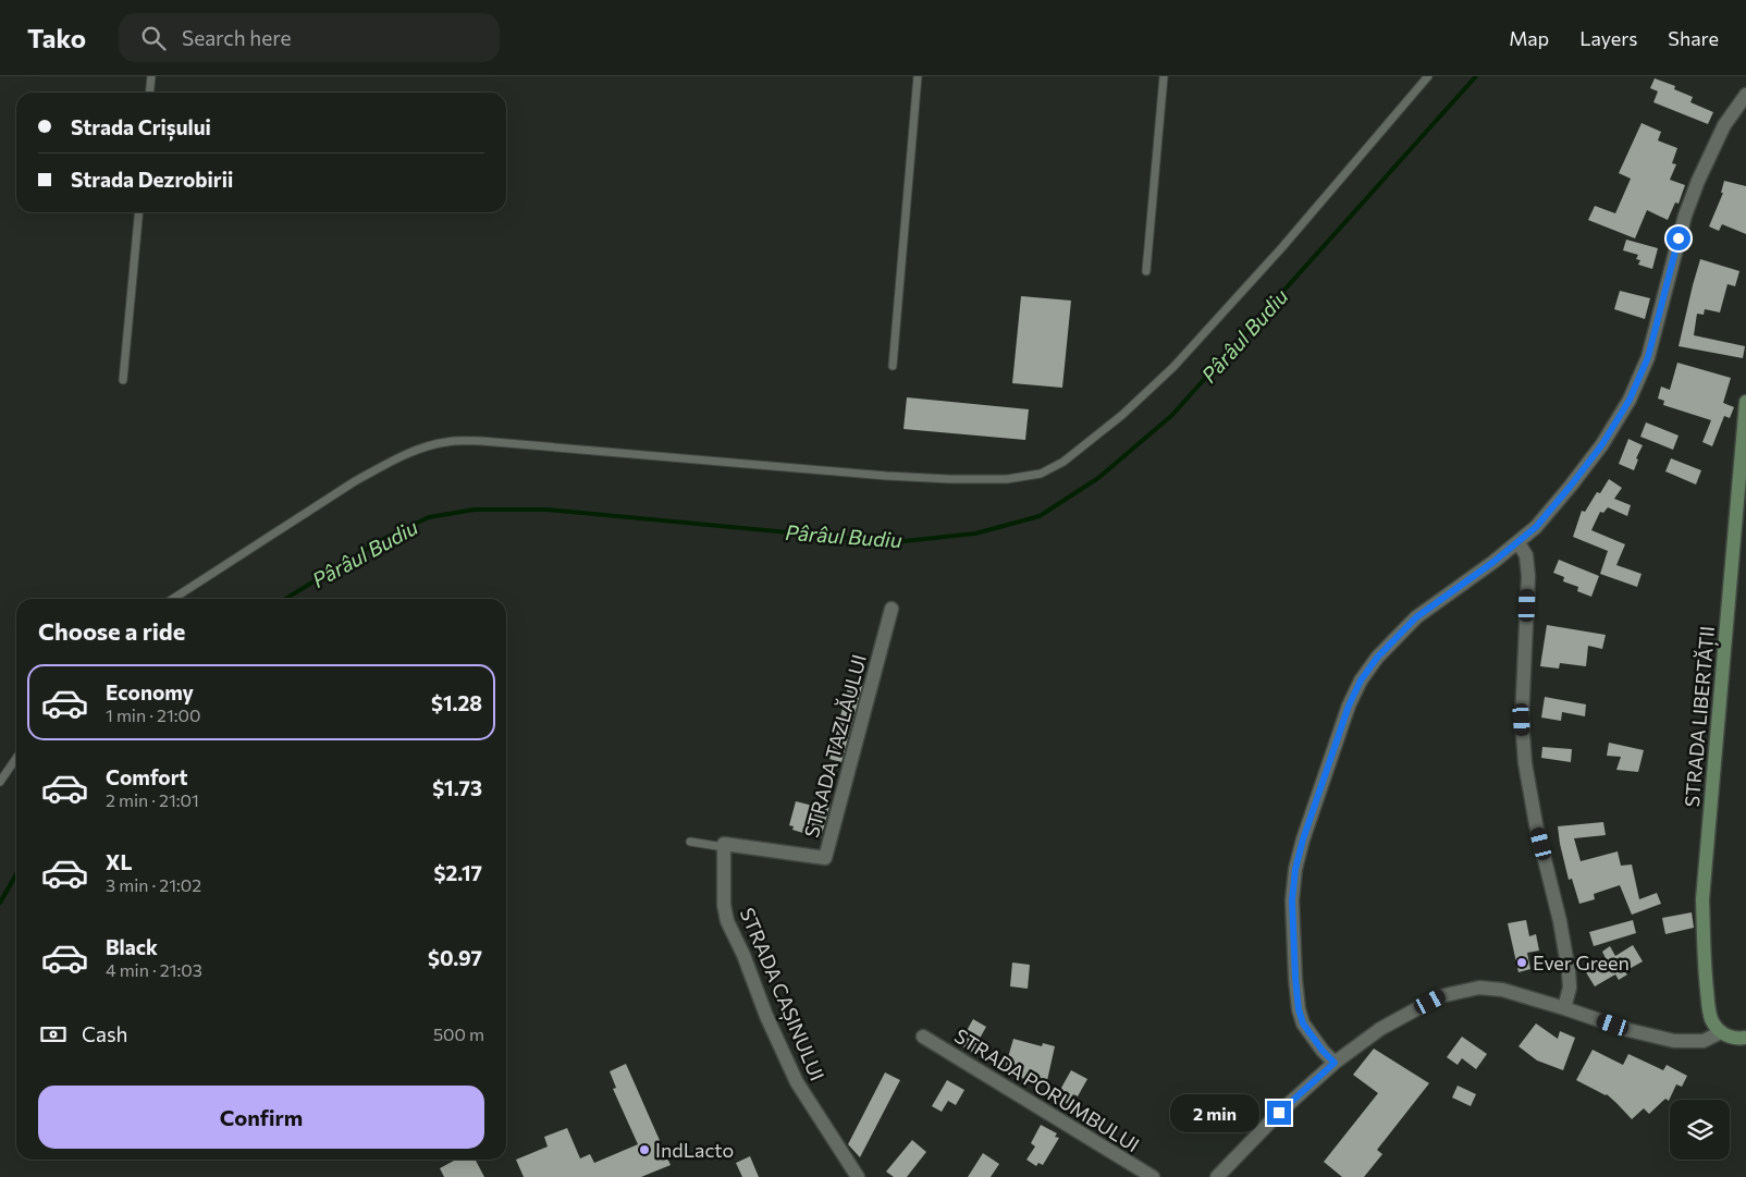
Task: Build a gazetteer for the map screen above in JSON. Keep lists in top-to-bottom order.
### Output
{
  "streets": {
    "main road": ["STRADA LIBERTĂȚII"],
    "street": ["STRADA TAZLĂULUI", "STRADA CAȘINULUI", "STRADA PORUMBULUI"]
  },
  "crossings": [
    ["STRADA TAZLĂULUI", "STRADA CAȘINULUI"]
  ],
  "water": ["Pârâul Budiu"],
  "places": ["Ever Green", "IndLacto"],
  "page": {
    "header": "Tako",
    "search": "Search here",
    "nav": ["Map", "Layers", "Share"],
    "banner": ["Strada Crișului", "Strada Dezrobirii"],
    "heading": "Choose a ride",
    "list": [
      {
        "name": "Economy",
        "note": "1 min · 21:00",
        "value": "$1.28"
      },
      {
        "name": "Comfort",
        "note": "2 min · 21:01",
        "value": "$1.73"
      },
      {
        "name": "XL",
        "note": "3 min · 21:02",
        "value": "$2.17"
      },
      {
        "name": "Black",
        "note": "4 min · 21:03",
        "value": "$0.97"
      }
    ],
    "pay": ["Cash", "500 m"],
    "buttons": "Confirm",
    "bubble": "2 min"
  }
}
